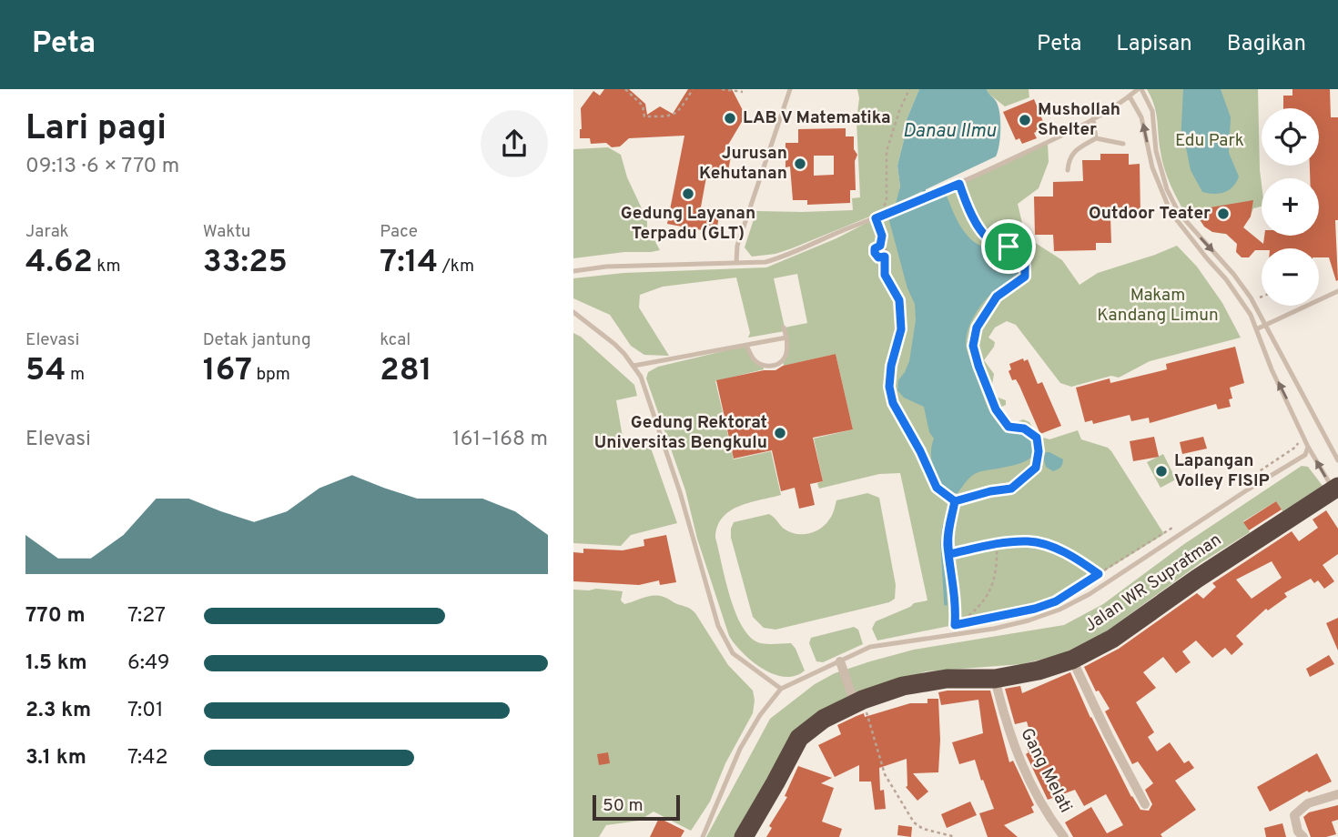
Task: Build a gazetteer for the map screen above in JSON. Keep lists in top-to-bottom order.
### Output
{
  "streets": {
    "highway": ["Jalan WR Supratman"],
    "street": ["Gang Melati"]
  },
  "crossings": [
    ["Jalan WR Supratman", "Gang Melati"]
  ],
  "water": ["Danau Ilmu"],
  "parks": ["Edu Park", "Makam Kandang Limun"],
  "places": [
    "LAB V Matematika",
    "Mushollah Shelter",
    "Jurusan Kehutanan",
    "Gedung Layanan Terpadu (GLT)",
    "Outdoor Teater",
    "Gedung Rektorat Universitas Bengkulu",
    "Lapangan Volley FISIP"
  ],
  "scale_bar": "50 m",
  "page": {
    "header": "Peta",
    "nav": ["Peta", "Lapisan", "Bagikan"],
    "heading": ["Lari pagi", "09:13 · 6 × 770 m"],
    "map_buttons": ["+", "−"],
    "stats": [
      ["Jarak", "4.62 km"],
      ["Waktu", "33:25"],
      ["Pace", "7:14 /km"],
      ["Elevasi", "54 m"],
      ["Detak jantung", "167 bpm"],
      ["kcal", "281"]
    ],
    "chart": ["Elevasi", "161–168 m"],
    "list": [
      {
        "name": "770 m",
        "note": "7:27"
      },
      {
        "name": "1.5 km",
        "note": "6:49"
      },
      {
        "name": "2.3 km",
        "note": "7:01"
      },
      {
        "name": "3.1 km",
        "note": "7:42"
      }
    ],
    "scale": "50 m"
  }
}
